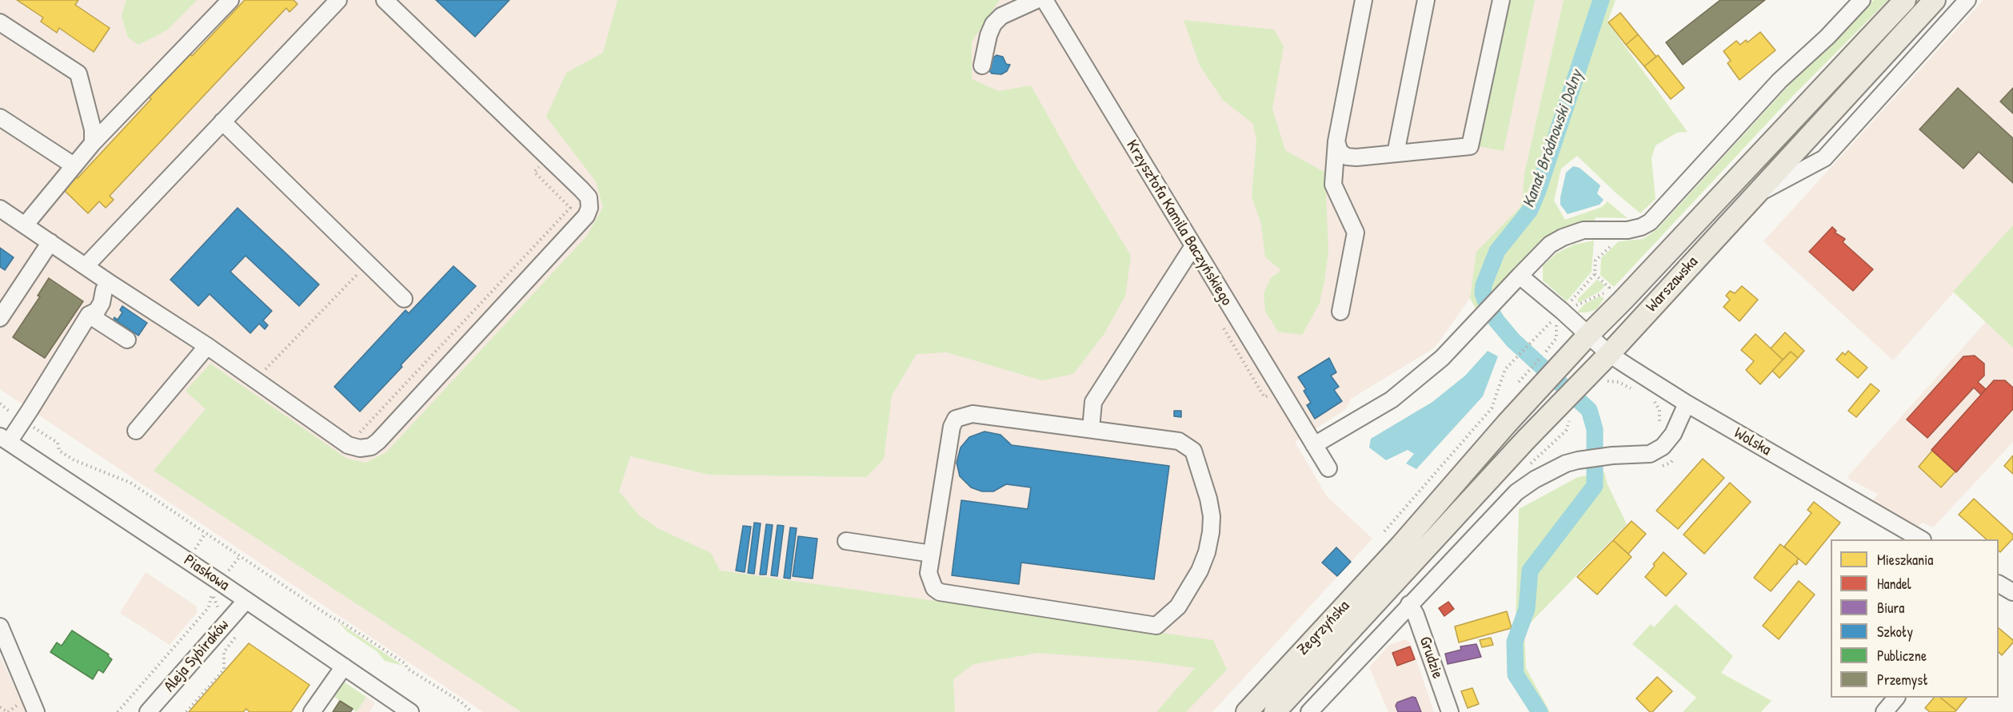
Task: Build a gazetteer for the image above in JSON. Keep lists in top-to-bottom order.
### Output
{
  "streets": {
    "main road": ["Warszawska", "Zegrzyńska"],
    "street": [
      "Krzysztofa Kamila Baczyńskiego",
      "Wolska",
      "Piaskowa",
      "Aleja Sybiraków",
      "Grudzie"
    ]
  },
  "crossings": [
    ["Warszawska", "Wolska"],
    ["Warszawska", "Zegrzyńska"],
    ["Piaskowa", "Aleja Sybiraków"]
  ],
  "water": ["Kanał Bródnowski Dolny"],
  "legend": [
    "Mieszkania",
    "Handel",
    "Biura",
    "Szkoły",
    "Publiczne",
    "Przemysł"
  ]
}
